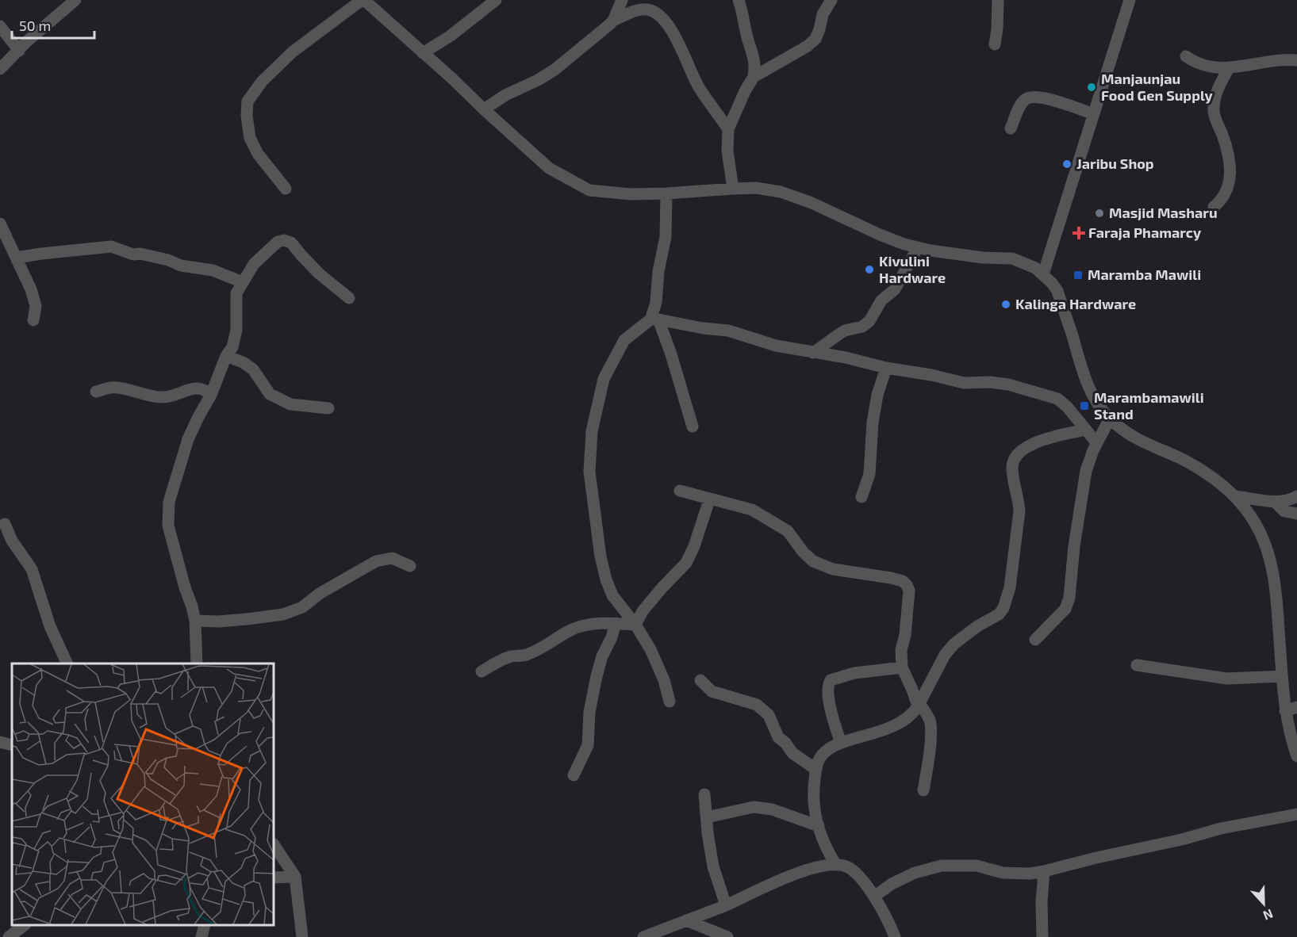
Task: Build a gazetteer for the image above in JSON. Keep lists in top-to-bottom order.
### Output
{
  "places": {
    "other": [
      "Manjaunjau Food Gen Supply",
      "Jaribu Shop",
      "Masjid Masharu",
      "Kivulini Hardware",
      "Kalinga Hardware"
    ],
    "health": ["Faraja Phamarcy"],
    "transit": ["Maramba Mawili", "Marambamawili Stand"]
  },
  "scale_bar": "50 m",
  "north": "bottom"
}
